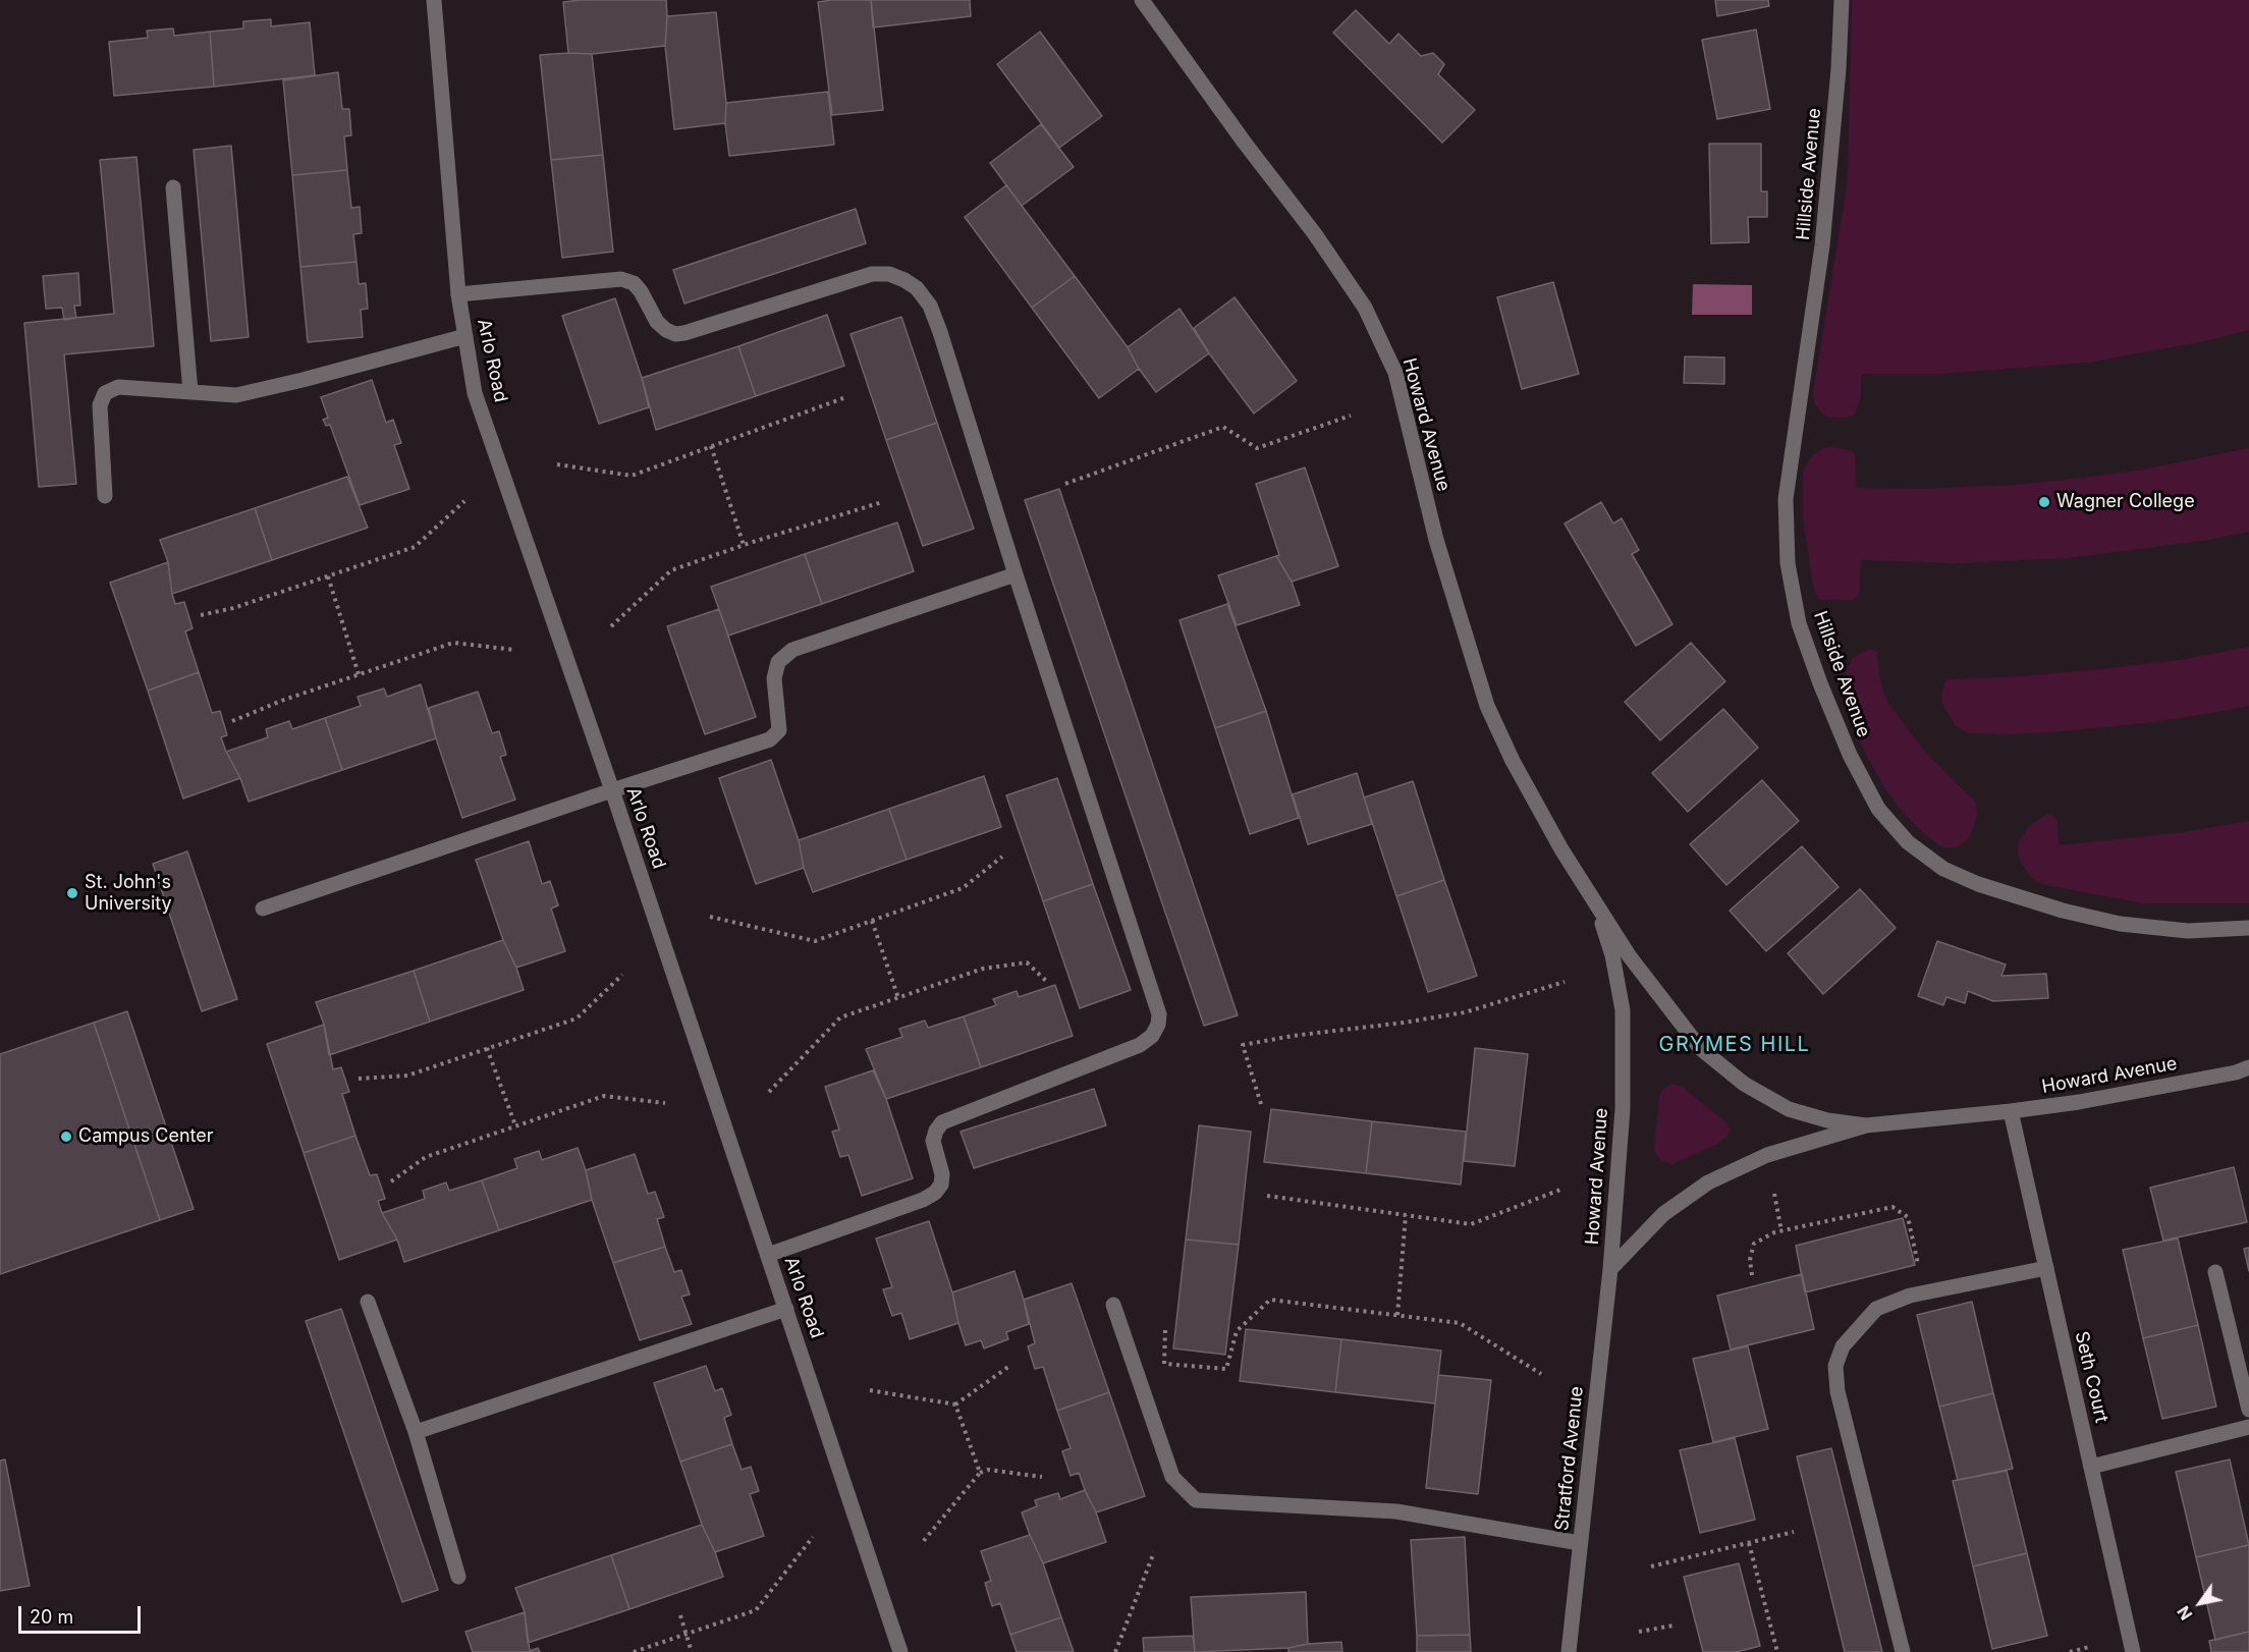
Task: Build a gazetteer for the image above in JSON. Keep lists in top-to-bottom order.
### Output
{
  "streets": {
    "street": [
      "Hillside Avenue",
      "Arlo Road",
      "Howard Avenue",
      "Seth Court",
      "Stratford Avenue"
    ]
  },
  "crossings": [
    ["Howard Avenue", "Seth Court"],
    ["Howard Avenue", "Stratford Avenue"]
  ],
  "districts": ["GRYMES HILL"],
  "places": ["Wagner College", "St. John's University", "Campus Center"],
  "scale_bar": "20 m",
  "north": "bottom left"
}
